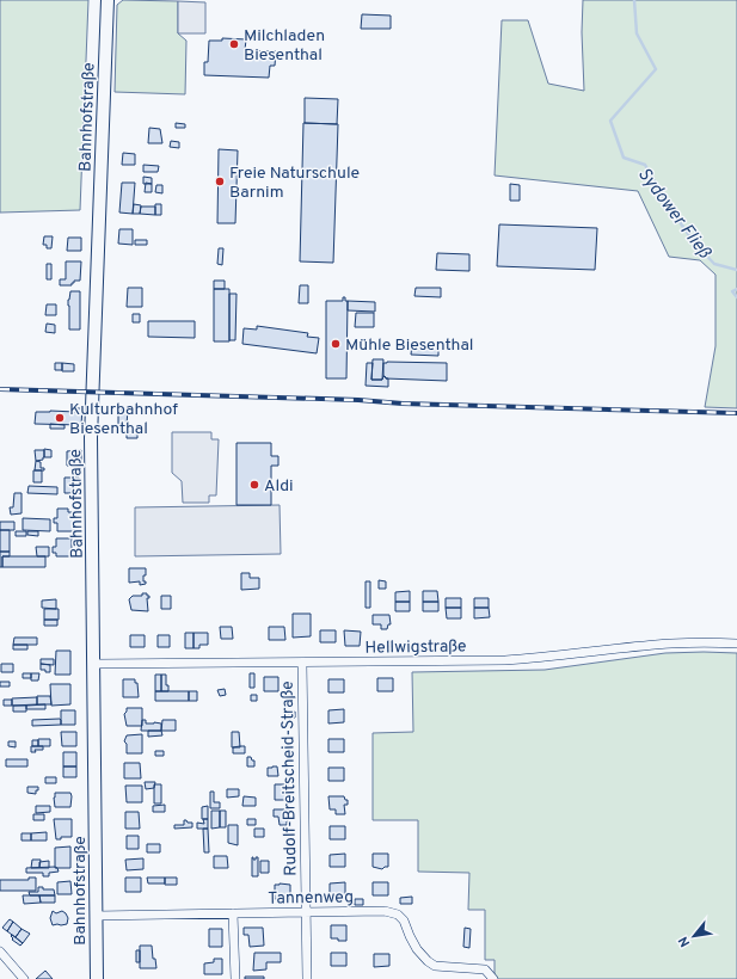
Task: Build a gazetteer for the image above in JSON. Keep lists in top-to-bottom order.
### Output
{
  "streets": {
    "main road": ["Bahnhofstraße"],
    "street": ["Hellwigstraße", "Rudolf-Breitscheid-Straße", "Tannenweg"]
  },
  "crossings": [
    ["Bahnhofstraße", "Hellwigstraße"],
    ["Bahnhofstraße", "Tannenweg"],
    ["Hellwigstraße", "Rudolf-Breitscheid-Straße"],
    ["Rudolf-Breitscheid-Straße", "Tannenweg"]
  ],
  "water": ["Sydower Fließ"],
  "places": [
    "Milchladen Biesenthal",
    "Freie Naturschule Barnim",
    "Mühle Biesenthal",
    "Kulturbahnhof Biesenthal",
    "Aldi"
  ],
  "north": "bottom left"
}
